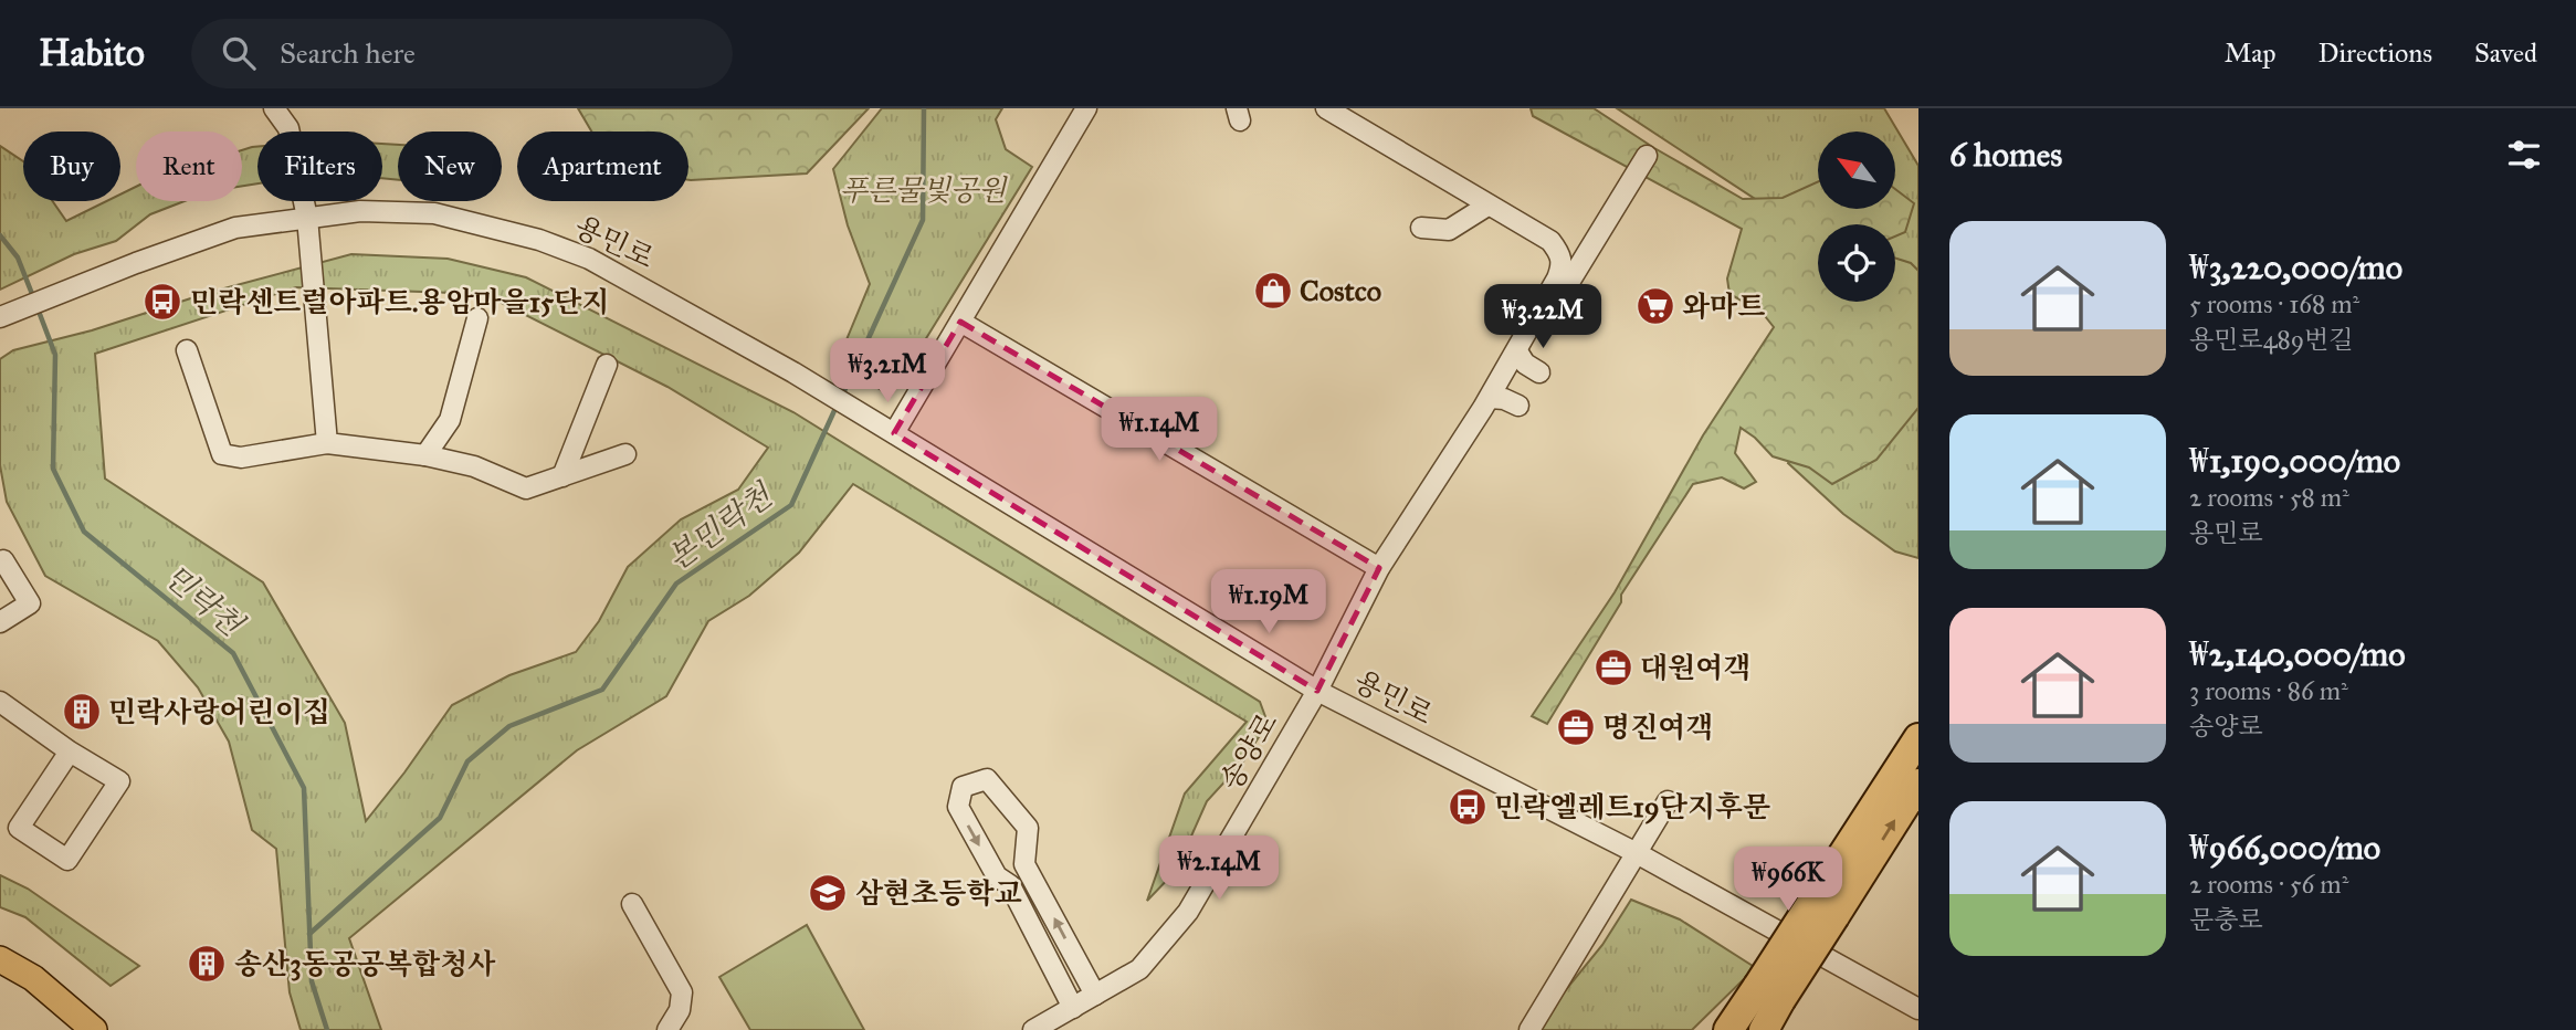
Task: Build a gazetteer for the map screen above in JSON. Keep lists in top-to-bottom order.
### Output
{
  "streets": {
    "street": ["용민로", "송양로"]
  },
  "crossings": [
    ["용민로", "송양로"]
  ],
  "water": ["본민락천", "민락천"],
  "parks": ["푸른물빛공원"],
  "places": {
    "shop": ["Costco"],
    "bus stop": ["민락센트럴아파트.용암마을15단지", "민락엘레트19단지후문"],
    "supermarket": ["와마트"],
    "office": ["대원여객", "명진여객"],
    "building": ["민락사랑어린이집", "송산3동공공복합청사"],
    "school or university": ["삼현초등학교"]
  },
  "north": "top left",
  "page": {
    "header": "Habito",
    "search": "Search here",
    "nav": ["Map", "Directions", "Saved"],
    "heading": "6 homes",
    "chip": [
      "Buy",
      "Rent",
      "Filters",
      "New",
      "Apartment"
    ],
    "list": [
      {
        "name": "₩3,220,000/mo",
        "note": "5 rooms · 168 m² · 용민로489번길"
      },
      {
        "name": "₩1,190,000/mo",
        "note": "2 rooms · 58 m² · 용민로"
      },
      {
        "name": "₩2,140,000/mo",
        "note": "3 rooms · 86 m² · 송양로"
      },
      {
        "name": "₩966,000/mo",
        "note": "2 rooms · 56 m² · 문충로"
      }
    ],
    "price": [
      "₩3.22M",
      "₩3.21M",
      "₩1.14M",
      "₩1.19M",
      "₩2.14M",
      "₩966K"
    ]
  }
}
